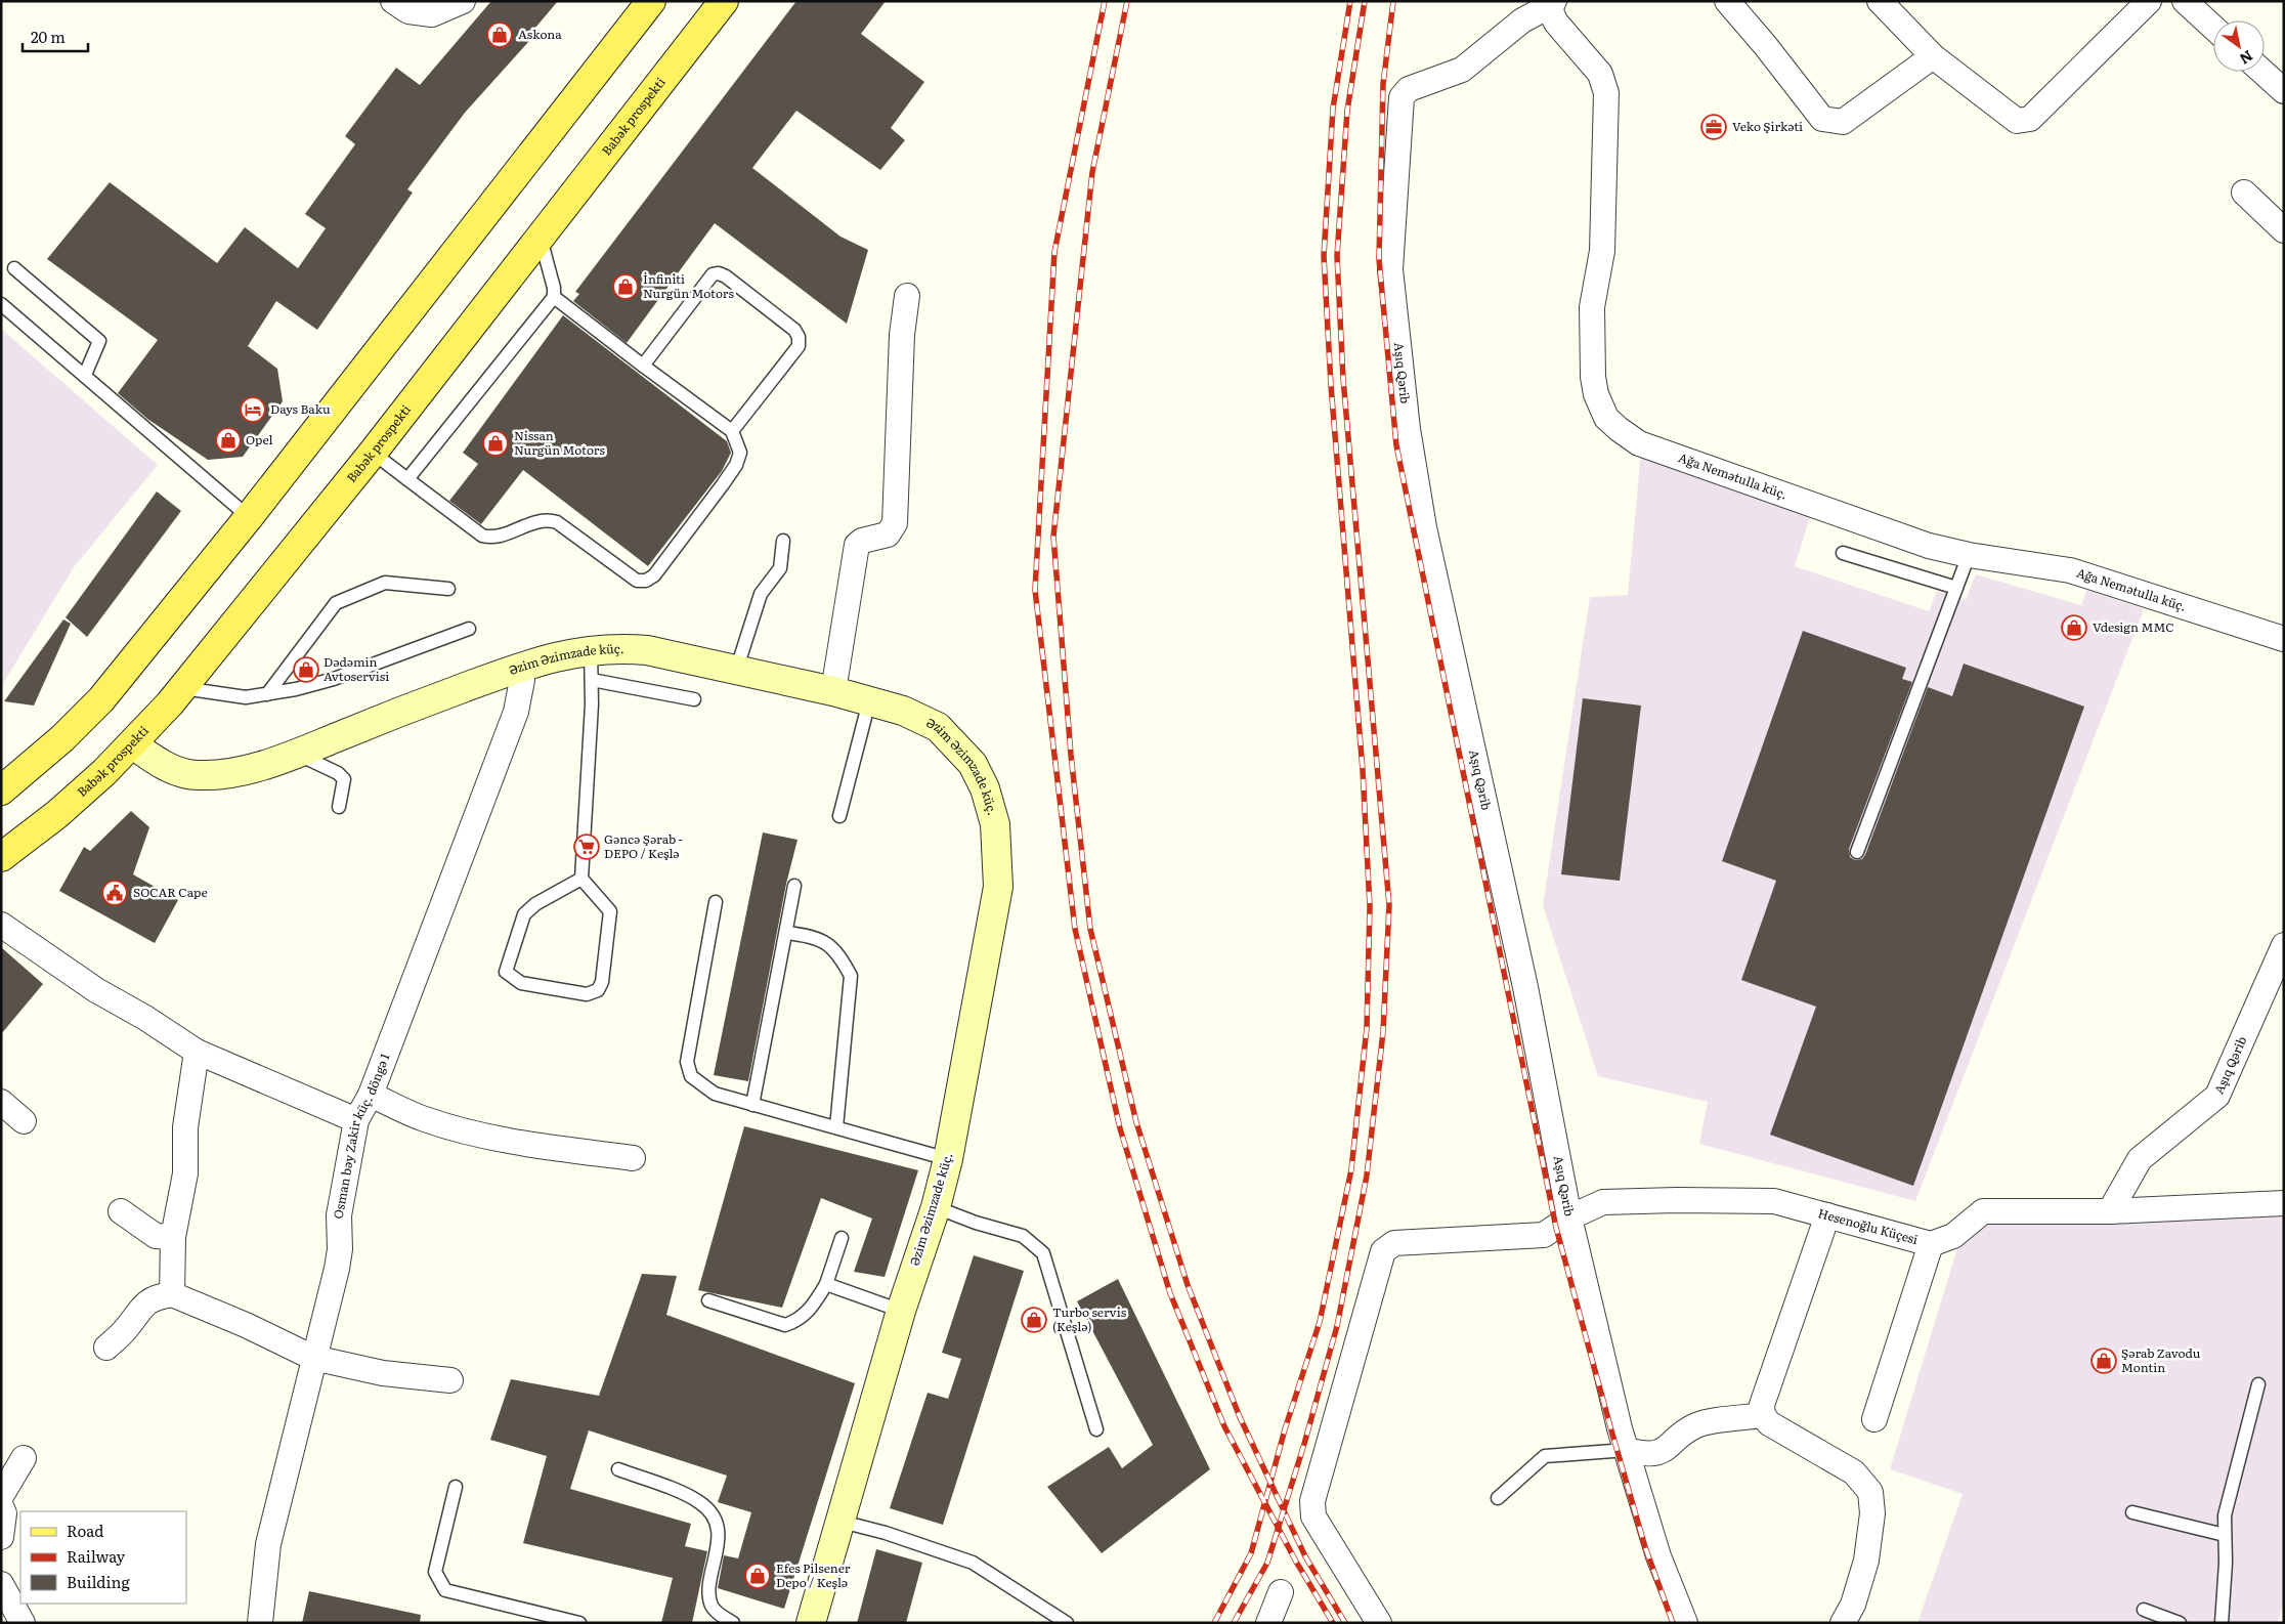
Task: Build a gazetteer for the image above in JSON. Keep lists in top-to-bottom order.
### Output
{
  "streets": {
    "main road": ["Babək prospekti"],
    "street": [
      "Aşıq Qərib",
      "Ağa Nemətulla küç.",
      "Əzim Əzimzade küç.",
      "Osman bəy Zakir küç. döngə 1",
      "Hesenoğlu Küçesi"
    ]
  },
  "crossings": [
    ["Babək prospekti", "Əzim Əzimzade küç."],
    ["Aşıq Qərib", "Ağa Nemətulla küç."],
    ["Aşıq Qərib", "Hesenoğlu Küçesi"],
    ["Əzim Əzimzade küç.", "Osman bəy Zakir küç. döngə 1"]
  ],
  "places": {
    "shop": [
      "Askona",
      "İnfiniti Nurgün Motors",
      "Opel",
      "Nissan Nurgün Motors",
      "Vdesign MMC",
      "Dədəmin Avtoservisi",
      "Turbo servis (Keşlə)",
      "Şərab Zavodu Montin",
      "Efes Pilsener Depo / Keşlə"
    ],
    "office": ["Veko Şirkəti"],
    "hotel": ["Days Baku"],
    "supermarket": ["Gəncə Şərab - DEPO / Keşlə"],
    "public building": ["SOCAR Cape"]
  },
  "legend": ["Road", "Railway", "Building"],
  "scale_bar": "20 m",
  "north": "bottom right"
}
